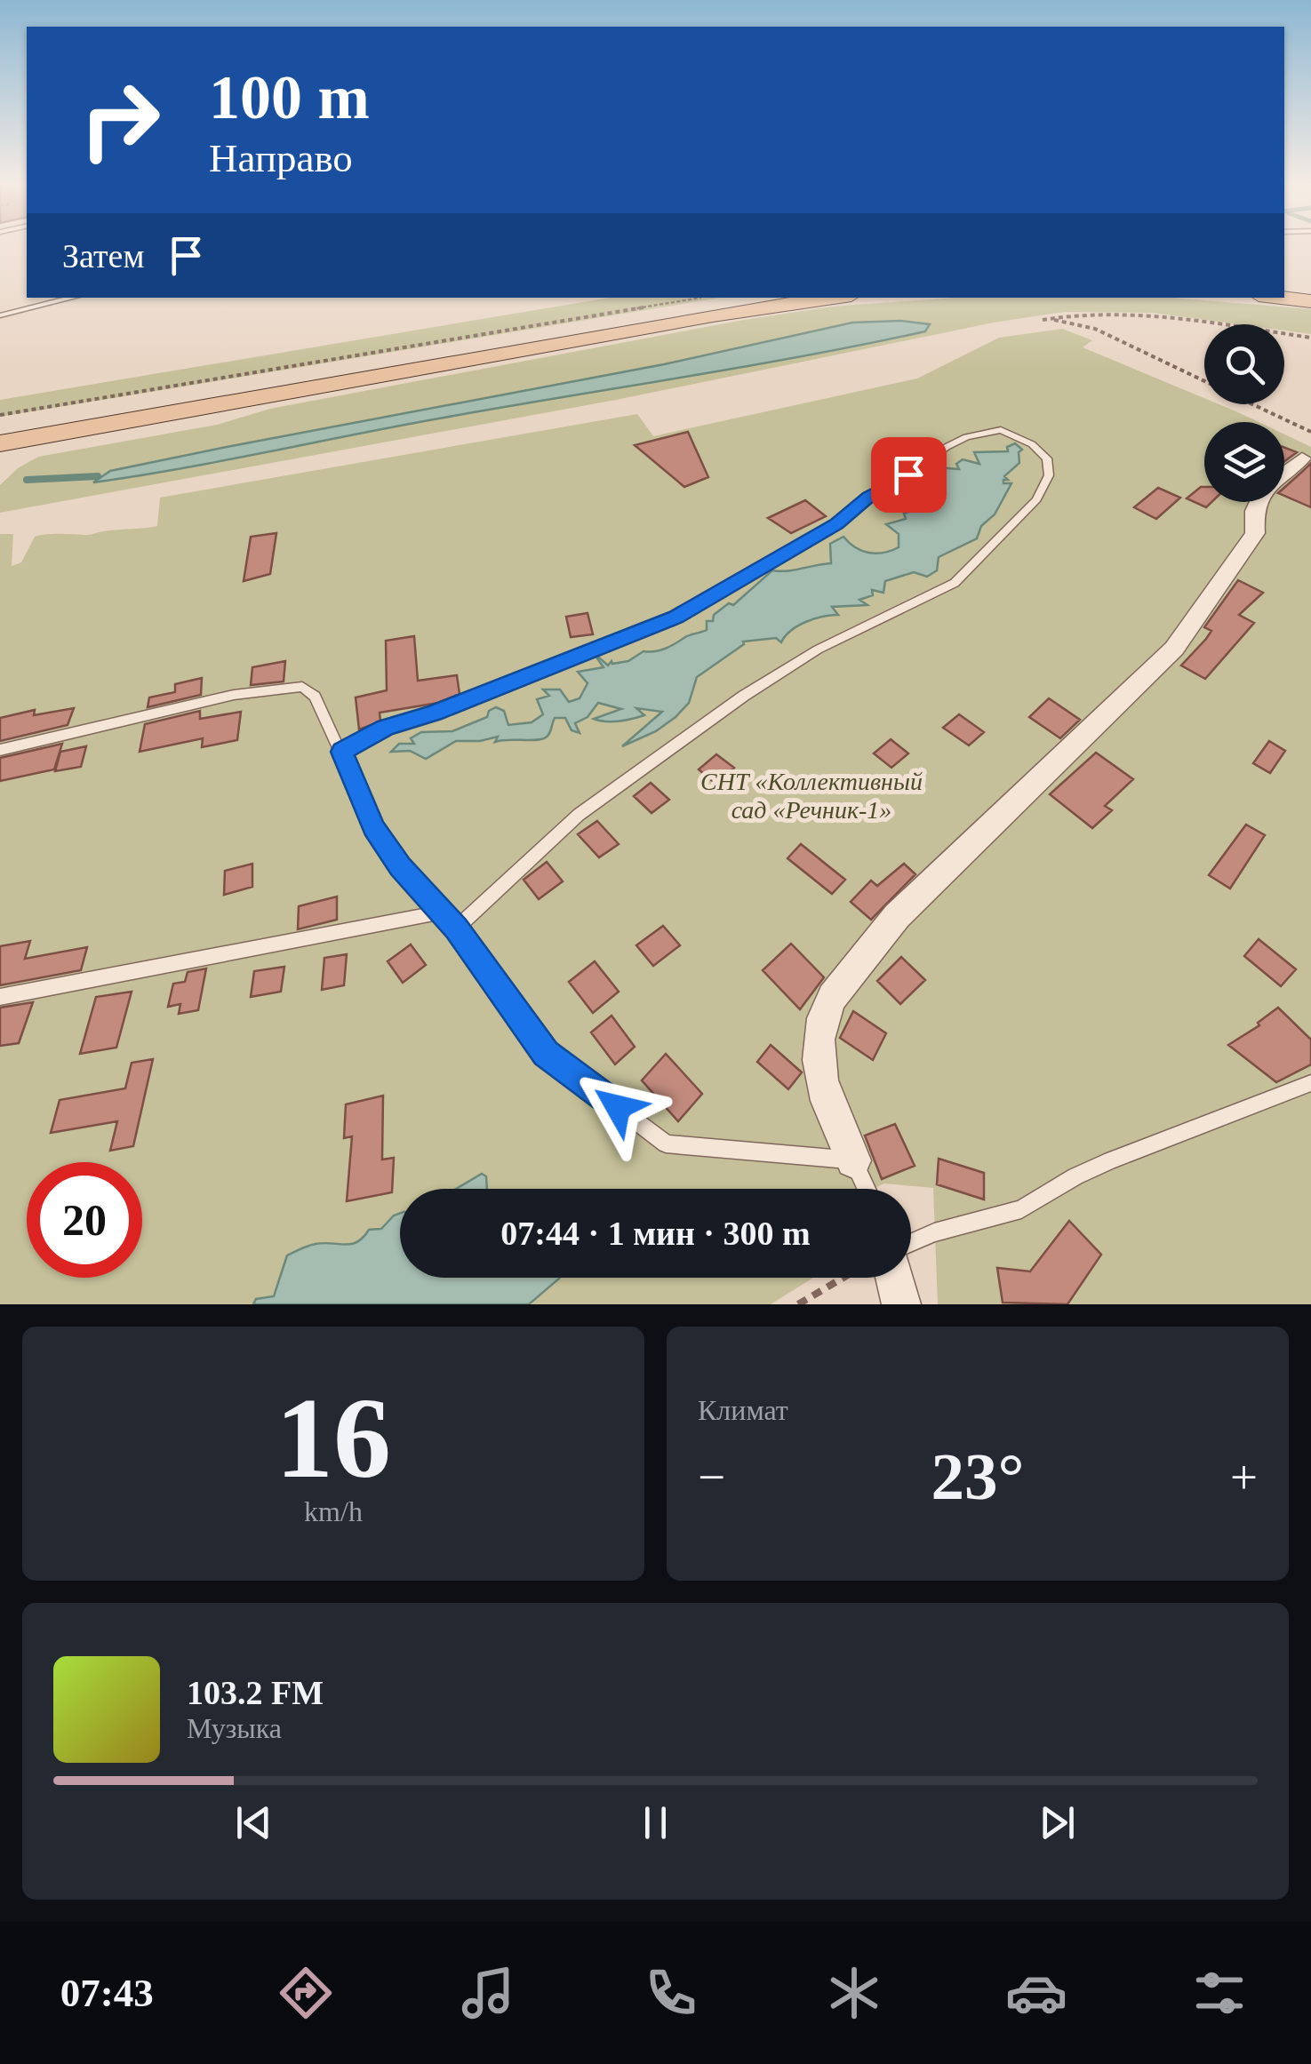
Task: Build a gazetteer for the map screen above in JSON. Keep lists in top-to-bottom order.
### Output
{
  "parks": ["СНТ «Коллективный сад «Речник-1»"],
  "page": {
    "turn": ["100 m", "Направо"],
    "then": "Затем",
    "limit": "20",
    "trip": "07:44 · 1 мин · 300 m",
    "tile": [
      ["16", "km/h"],
      "Климат"
    ],
    "heat": ["−", "23°", "+"],
    "song": ["103.2 FM", "Музыка"],
    "tabs": "07:43"
  }
}
